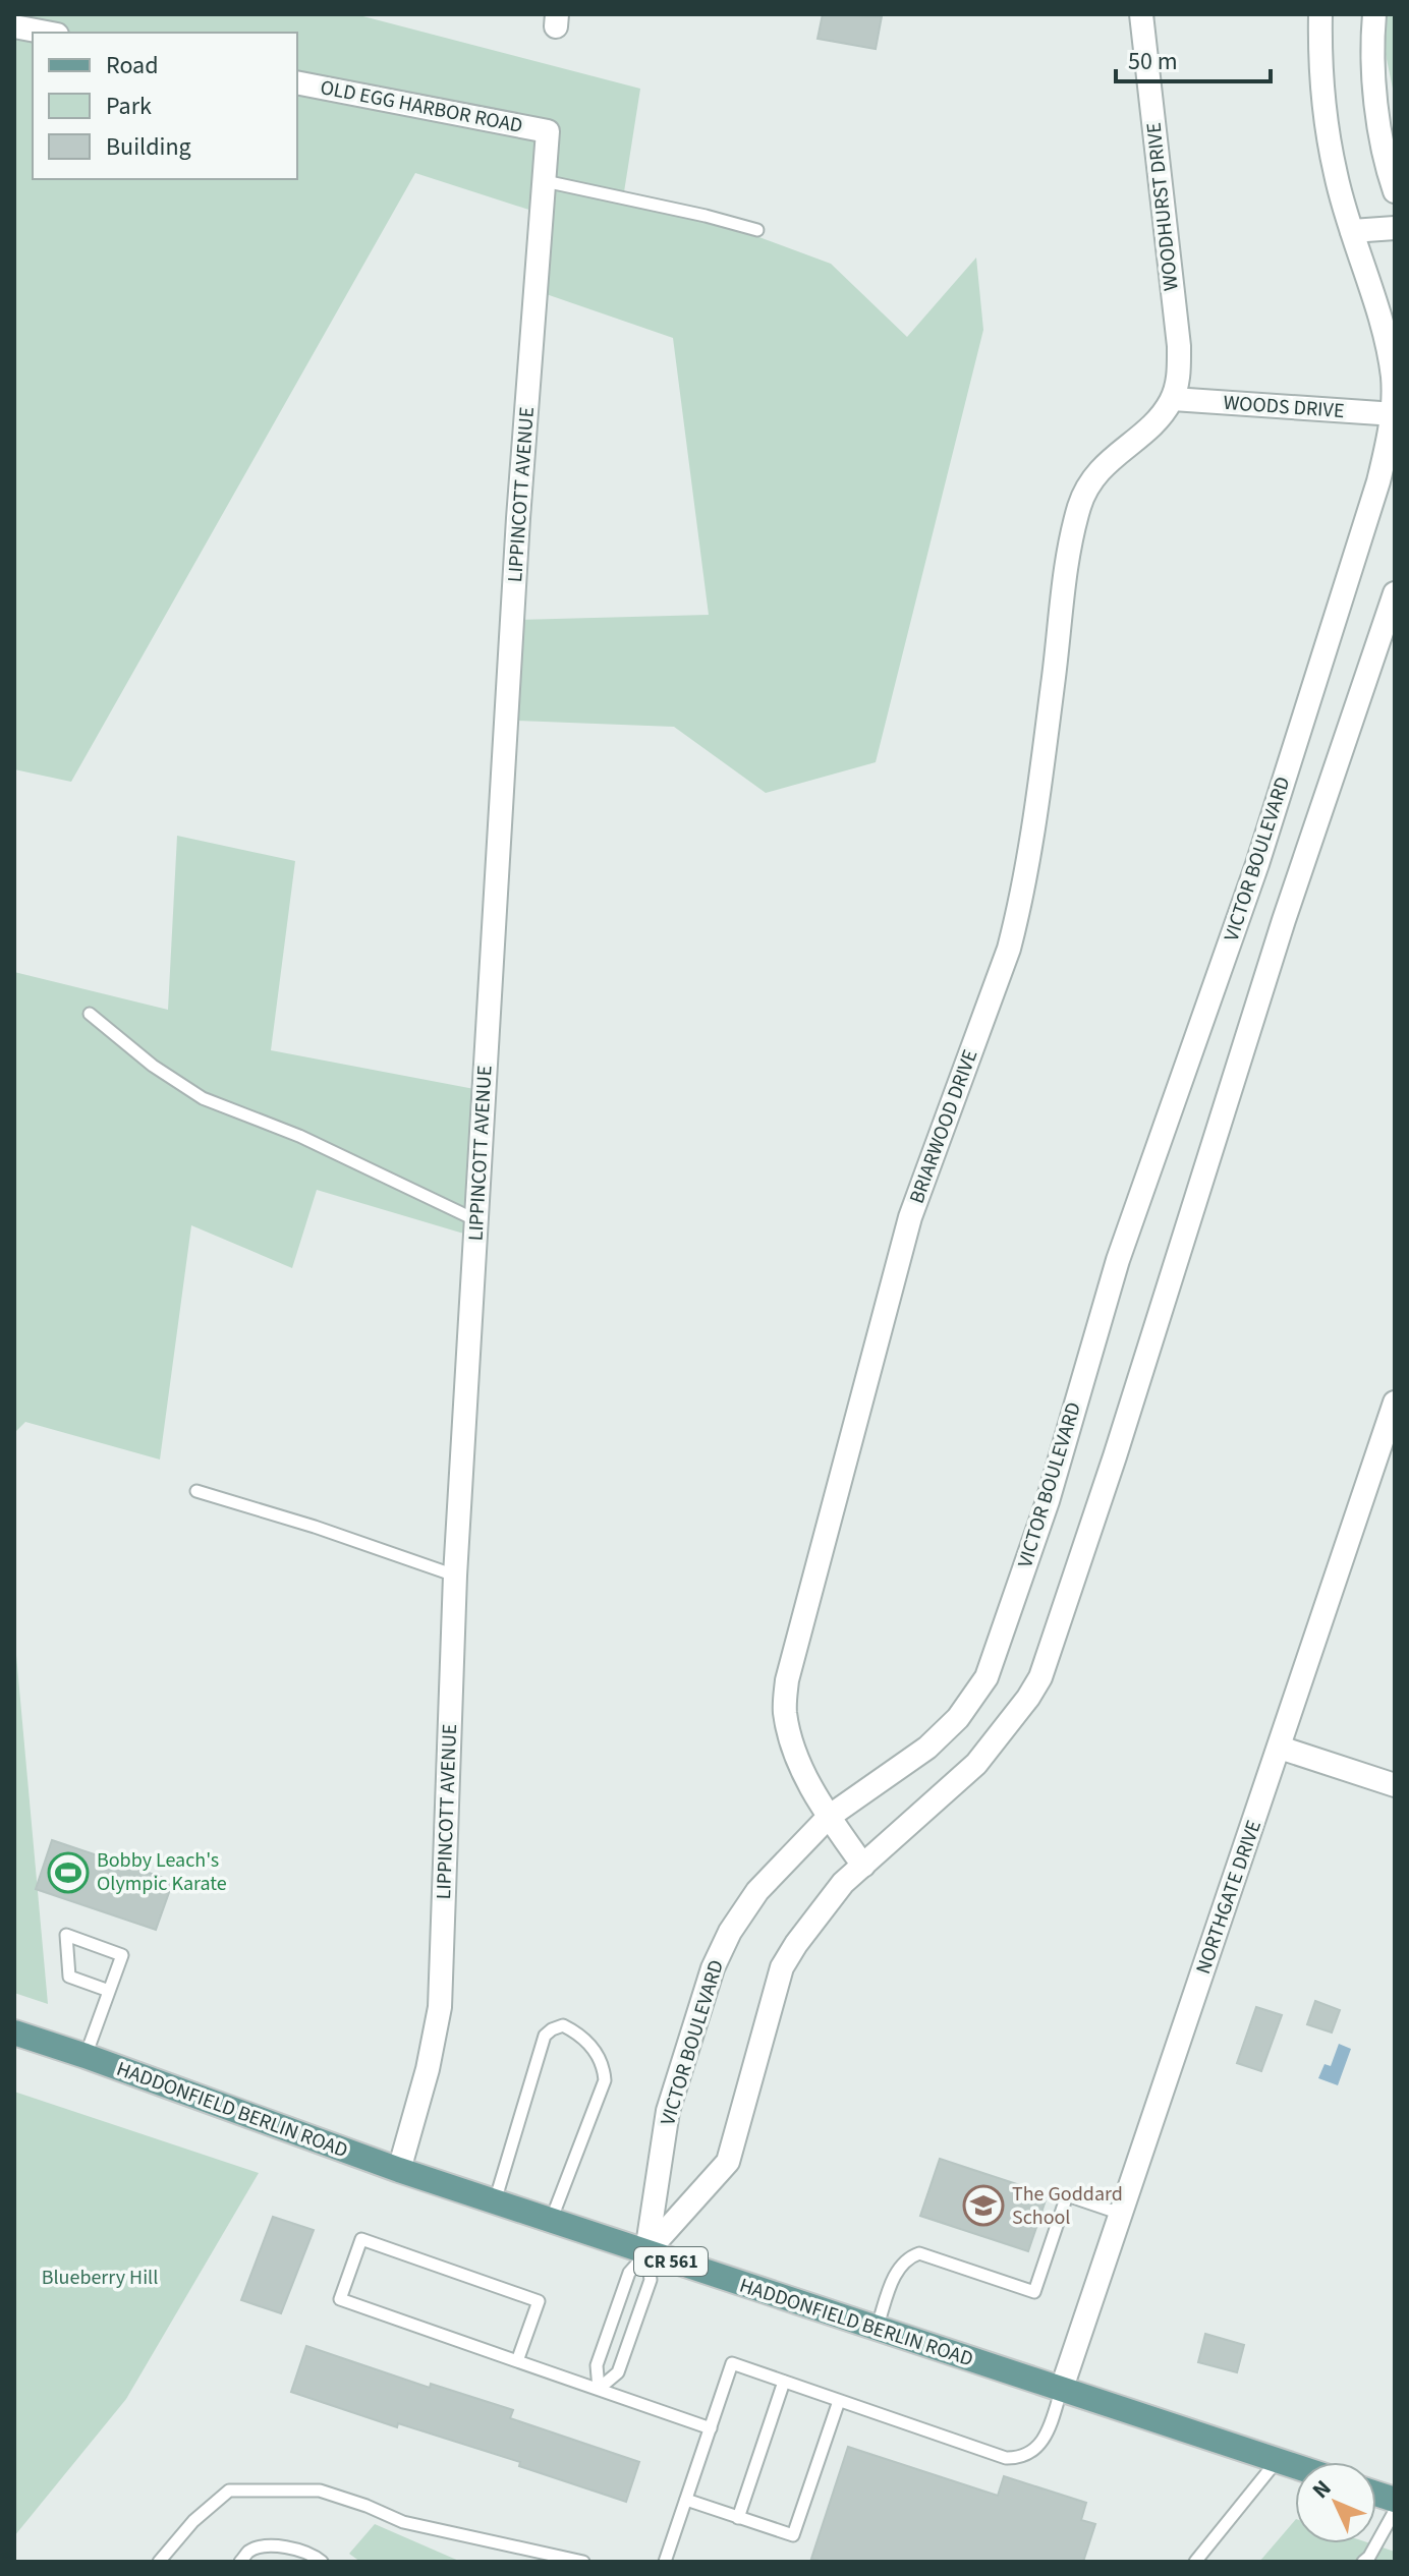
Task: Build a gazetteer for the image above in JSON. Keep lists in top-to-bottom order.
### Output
{
  "streets": {
    "main road": ["HADDONFIELD BERLIN ROAD", "CR 561"],
    "street": [
      "OLD EGG HARBOR ROAD",
      "WOODHURST DRIVE",
      "WOODS DRIVE",
      "LIPPINCOTT AVENUE",
      "VICTOR BOULEVARD",
      "BRIARWOOD DRIVE",
      "NORTHGATE DRIVE"
    ]
  },
  "crossings": [
    ["OLD EGG HARBOR ROAD", "LIPPINCOTT AVENUE"],
    ["WOODHURST DRIVE", "WOODS DRIVE"],
    ["WOODHURST DRIVE", "BRIARWOOD DRIVE"],
    ["WOODS DRIVE", "VICTOR BOULEVARD"],
    ["WOODS DRIVE", "BRIARWOOD DRIVE"],
    ["LIPPINCOTT AVENUE", "HADDONFIELD BERLIN ROAD"],
    ["VICTOR BOULEVARD", "BRIARWOOD DRIVE"],
    ["VICTOR BOULEVARD", "HADDONFIELD BERLIN ROAD"],
    ["NORTHGATE DRIVE", "HADDONFIELD BERLIN ROAD"]
  ],
  "parks": ["Blueberry Hill"],
  "places": {
    "sports": ["Bobby Leach's Olympic Karate"],
    "school or university": ["The Goddard School"]
  },
  "legend": ["Road", "Park", "Building"],
  "scale_bar": "50 m",
  "north": "top left"
}
